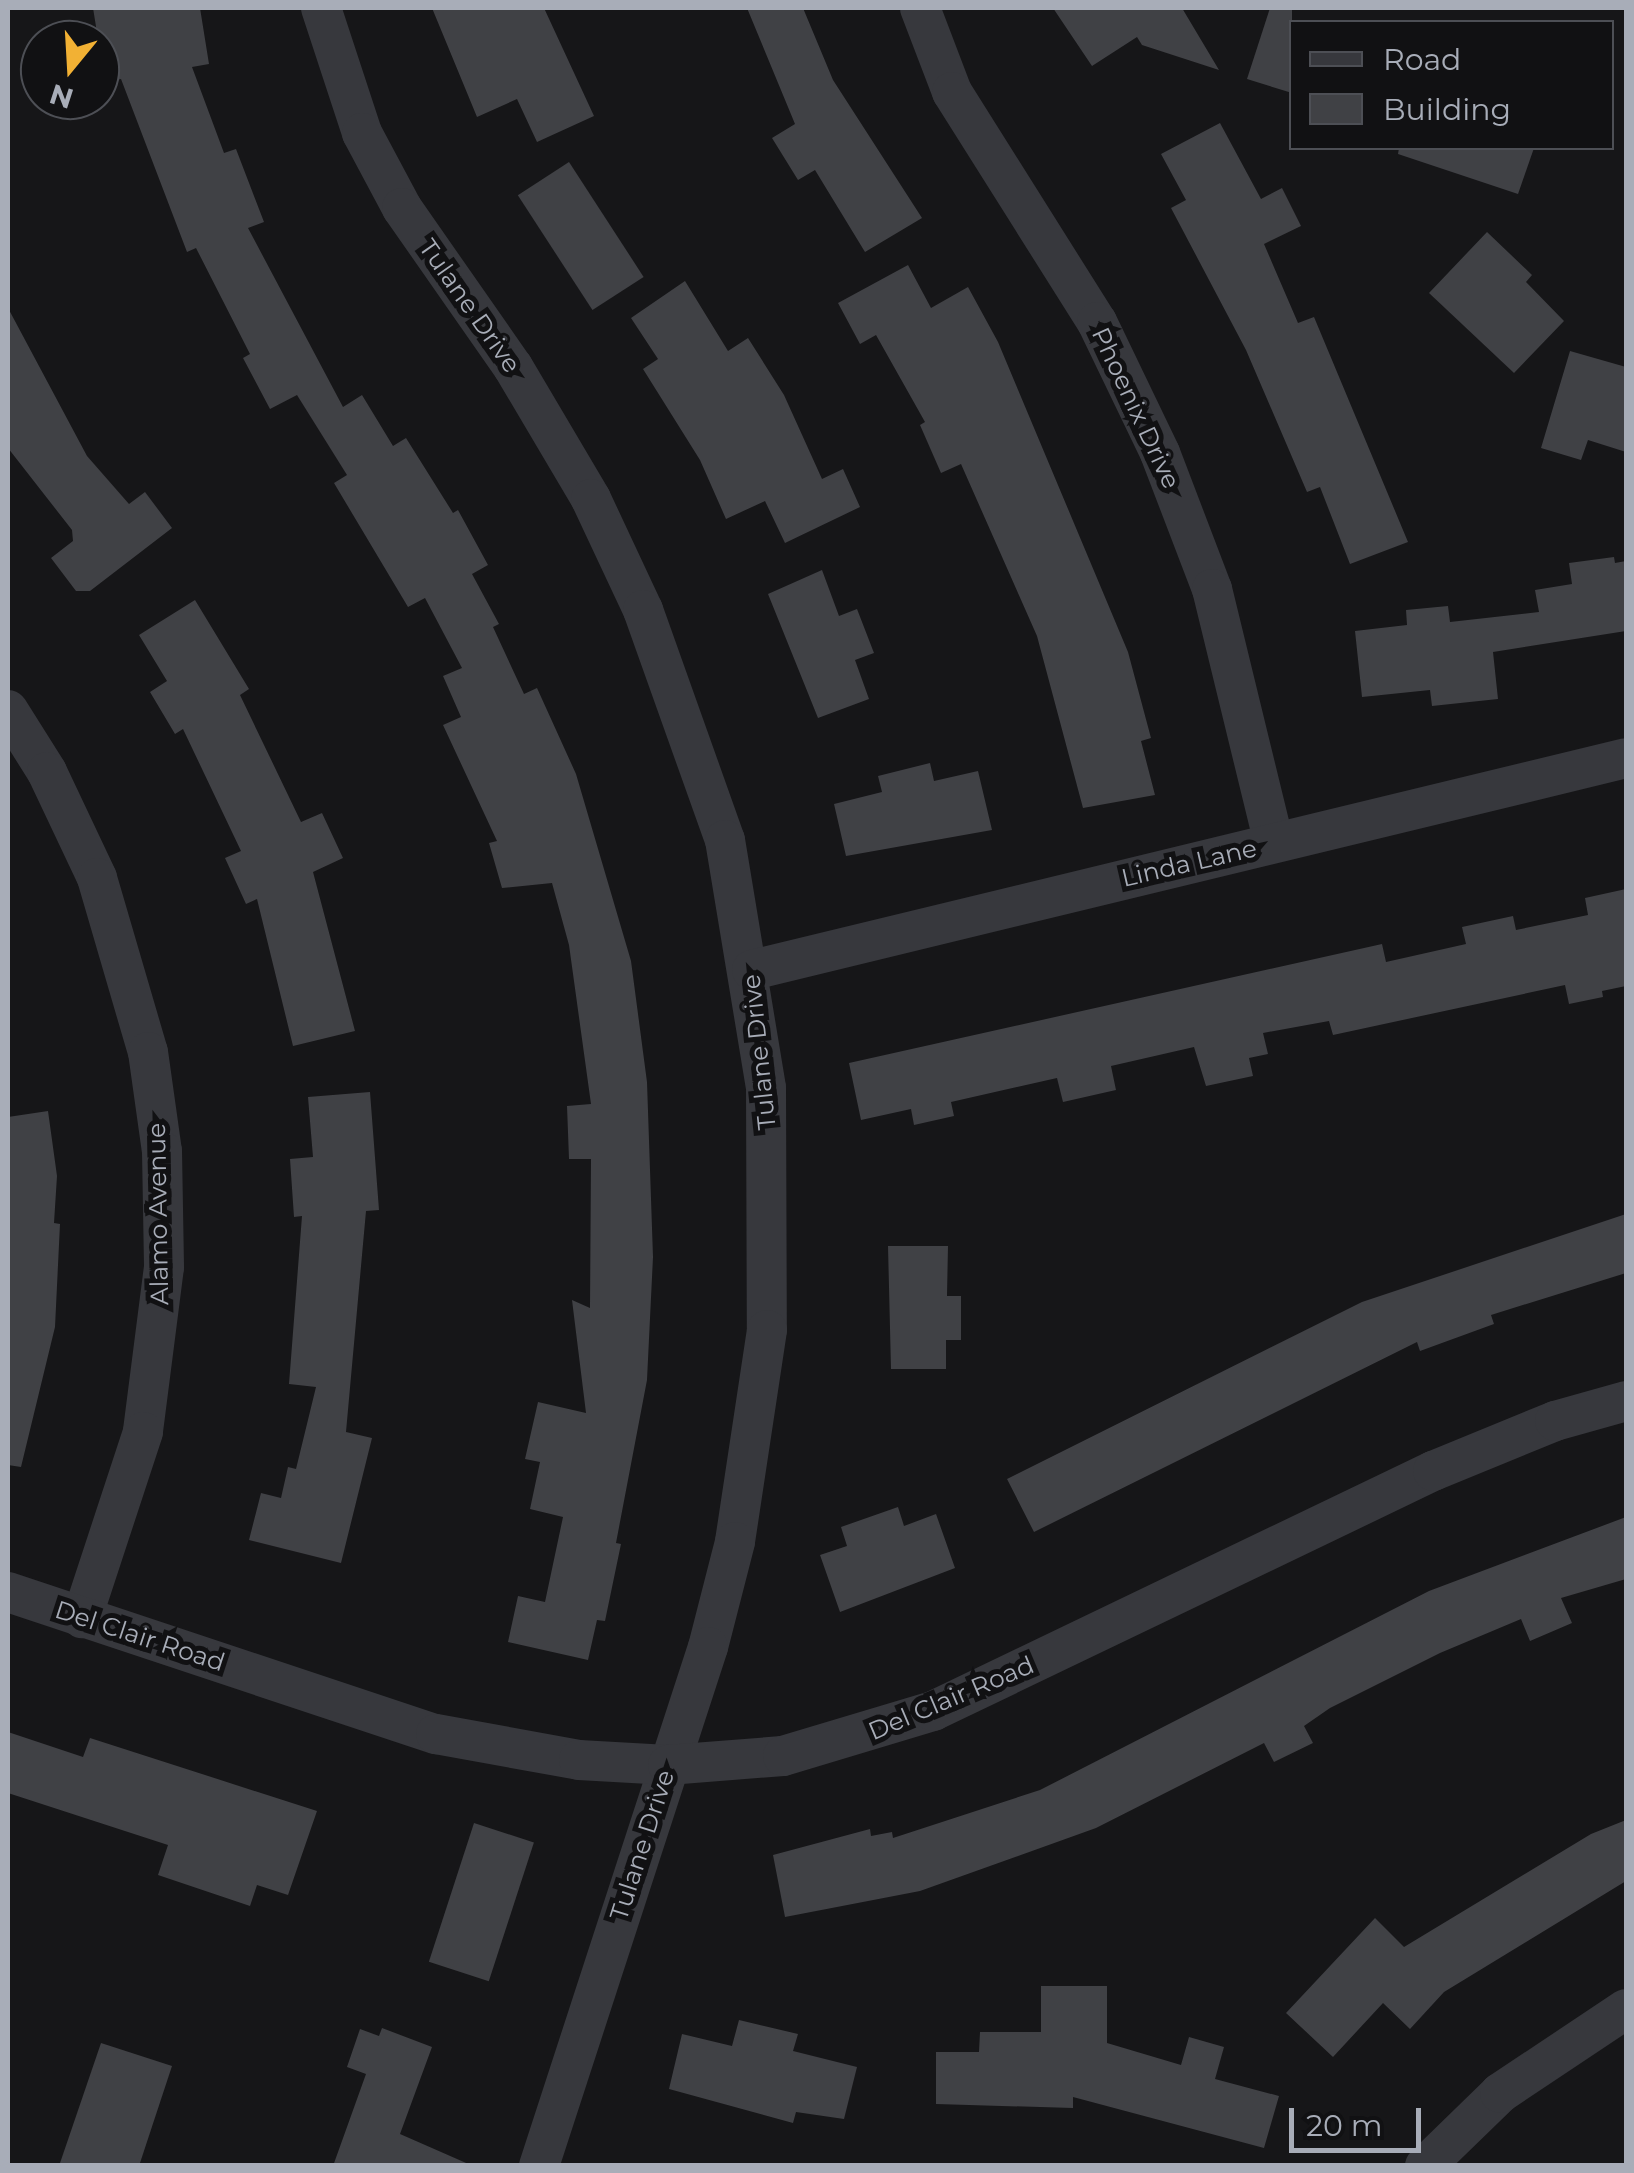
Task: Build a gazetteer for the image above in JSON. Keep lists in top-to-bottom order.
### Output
{
  "streets": {
    "street": [
      "Tulane Drive",
      "Phoenix Drive",
      "Linda Lane",
      "Alamo Avenue",
      "Del Clair Road"
    ]
  },
  "crossings": [
    ["Tulane Drive", "Linda Lane"],
    ["Tulane Drive", "Del Clair Road"],
    ["Phoenix Drive", "Linda Lane"],
    ["Alamo Avenue", "Del Clair Road"]
  ],
  "legend": ["Road", "Building"],
  "scale_bar": "20 m",
  "north": "bottom"
}
